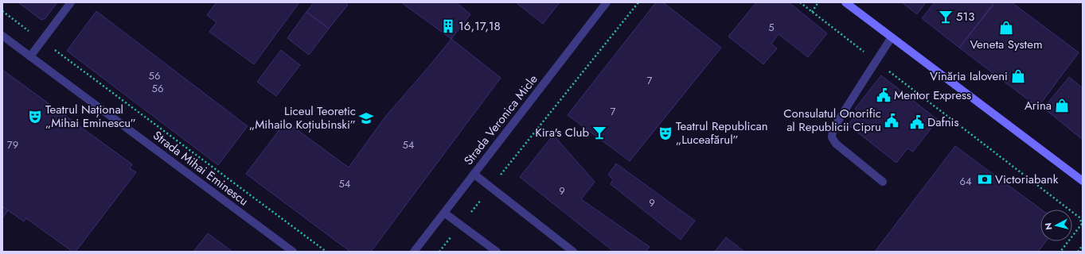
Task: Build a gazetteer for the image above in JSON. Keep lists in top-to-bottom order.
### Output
{
  "streets": {
    "street": ["Strada Veronica Micle", "Strada Mihai Eminescu"]
  },
  "places": {
    "bar": ["513", "Kira's Club"],
    "building": ["16,17,18"],
    "shop": ["Veneta System", "Vinăria Ialoveni", "Arina"],
    "public building": ["Mentor Express", "Consulatul Onorific al Republicii Cipru", "Dafnis"],
    "theatre": ["Teatrul Național „Mihai Eminescu”", "Teatrul Republican „Luceafărul”"],
    "school or university": ["Liceul Teoretic „Mihailo Koțiubinski”"],
    "bank": ["Victoriabank"]
  },
  "house_numbers": [
    "5",
    "56",
    "7",
    "56",
    "7",
    "79",
    "54",
    "64",
    "54",
    "9",
    "9"
  ],
  "north": "left"
}
